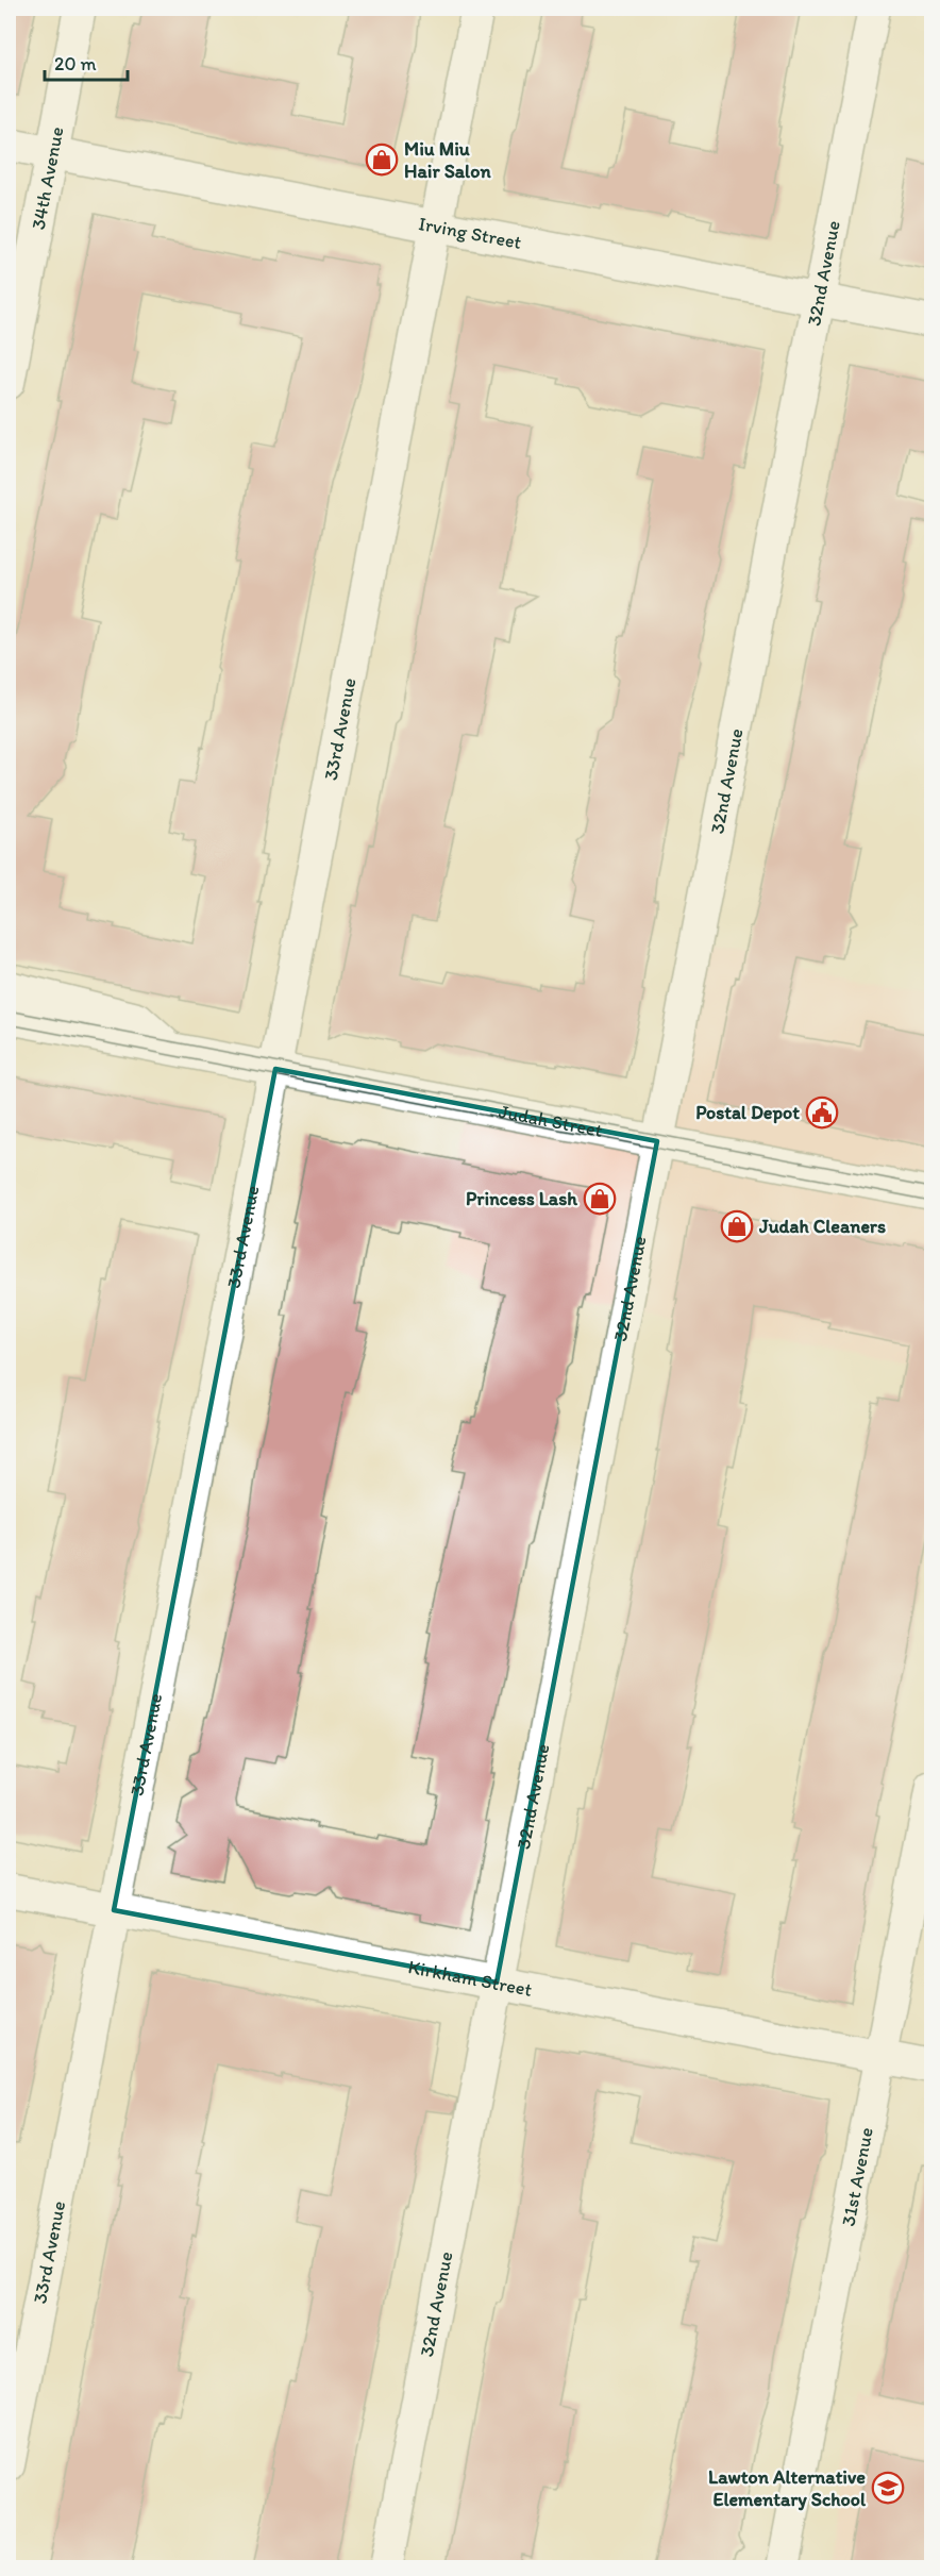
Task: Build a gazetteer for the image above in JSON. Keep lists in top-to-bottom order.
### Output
{
  "streets": {
    "street": [
      "34th Avenue",
      "Irving Street",
      "32nd Avenue",
      "33rd Avenue",
      "Judah Street",
      "Kirkham Street",
      "31st Avenue"
    ]
  },
  "crossings": [
    ["34th Avenue", "Irving Street"],
    ["Irving Street", "32nd Avenue"],
    ["Irving Street", "33rd Avenue"],
    ["32nd Avenue", "Judah Street"],
    ["32nd Avenue", "Kirkham Street"],
    ["33rd Avenue", "Judah Street"],
    ["33rd Avenue", "Kirkham Street"],
    ["Kirkham Street", "31st Avenue"]
  ],
  "places": {
    "shop": ["Miu Miu Hair Salon", "Princess Lash", "Judah Cleaners"],
    "public building": ["Postal Depot"],
    "school or university": ["Lawton Alternative Elementary School"]
  },
  "scale_bar": "20 m"
}
